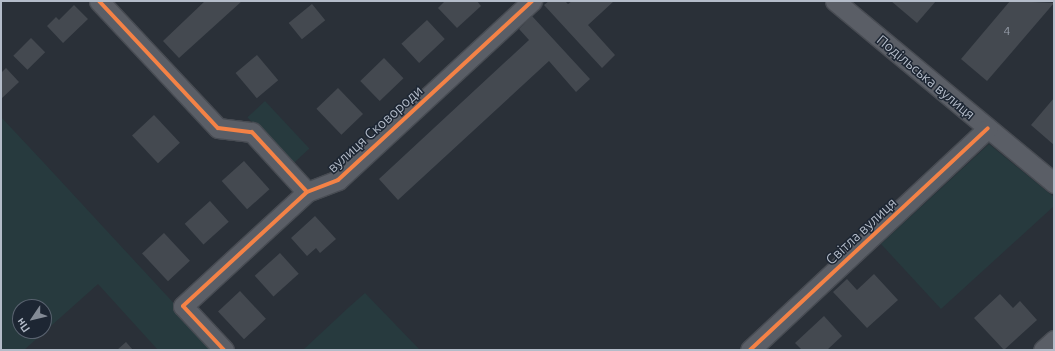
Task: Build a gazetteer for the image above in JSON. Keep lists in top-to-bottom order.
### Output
{
  "streets": {
    "street": ["Подільська вулиця", "вулиця Сковороди", "Світла вулиця"]
  },
  "crossings": [
    ["Подільська вулиця", "Світла вулиця"]
  ],
  "house_numbers": ["4"],
  "north": "bottom left"
}
